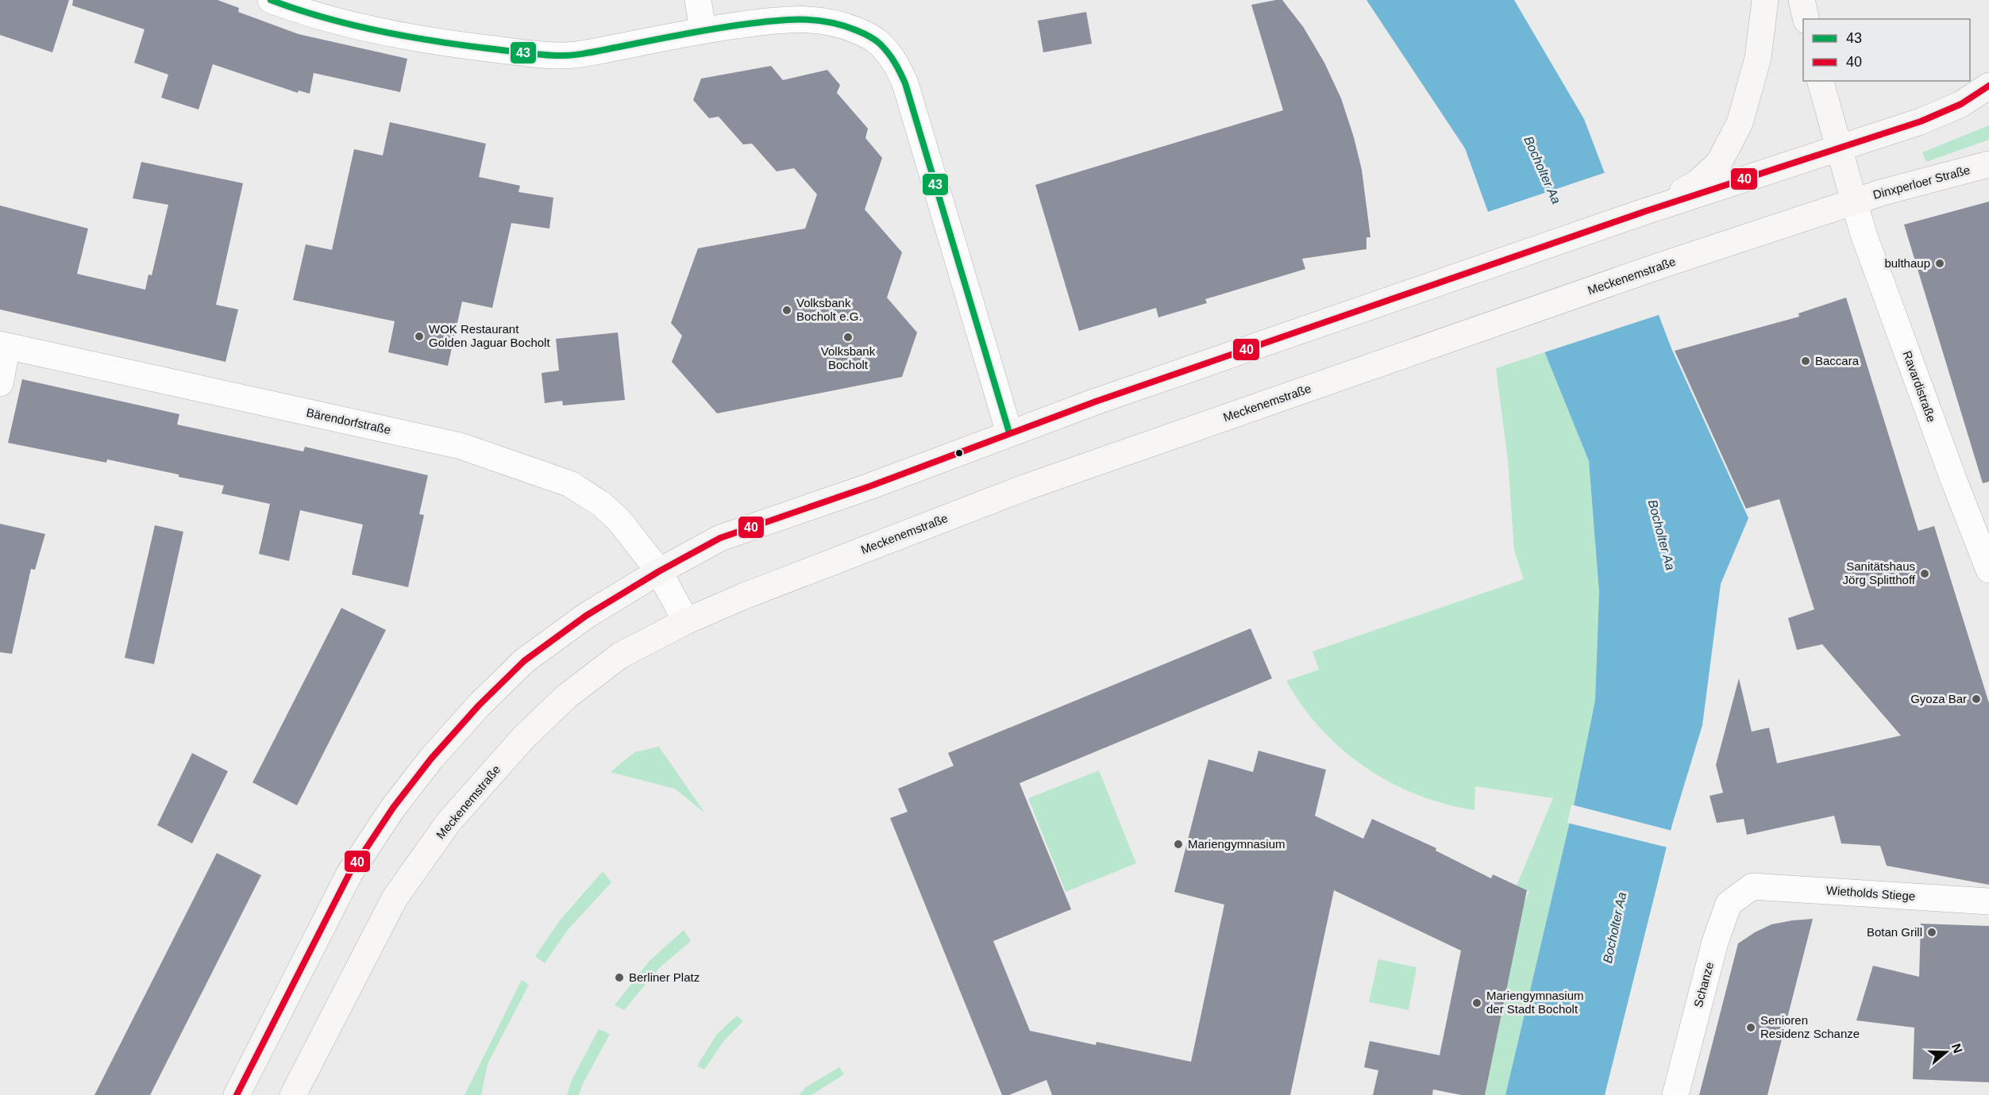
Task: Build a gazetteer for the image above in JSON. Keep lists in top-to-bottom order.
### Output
{
  "streets": {
    "main road": ["Dinxperloer Straße", "Meckenemstraße"],
    "street": [
      "Ravardistraße",
      "Bärendorfstraße",
      "Wietholds Stiege",
      "Schanze"
    ]
  },
  "crossings": [
    ["Dinxperloer Straße", "Meckenemstraße"],
    ["Dinxperloer Straße", "Ravardistraße"],
    ["Meckenemstraße", "Ravardistraße"],
    ["Wietholds Stiege", "Schanze"]
  ],
  "water": ["Bocholter Aa"],
  "places": [
    "bulthaup",
    "Volksbank Bocholt e.G.",
    "WOK Restaurant Golden Jaguar Bocholt",
    "Volksbank Bocholt",
    "Baccara",
    "Sanitätshaus Jörg Splitthoff",
    "Gyoza Bar",
    "Mariengymnasium",
    "Botan Grill",
    "Berliner Platz",
    "Mariengymnasium der Stadt Bocholt",
    "Senioren Residenz Schanze"
  ],
  "lines": ["transit line 43", "transit line 40"],
  "legend": ["43", "40"],
  "north": "right"
}
